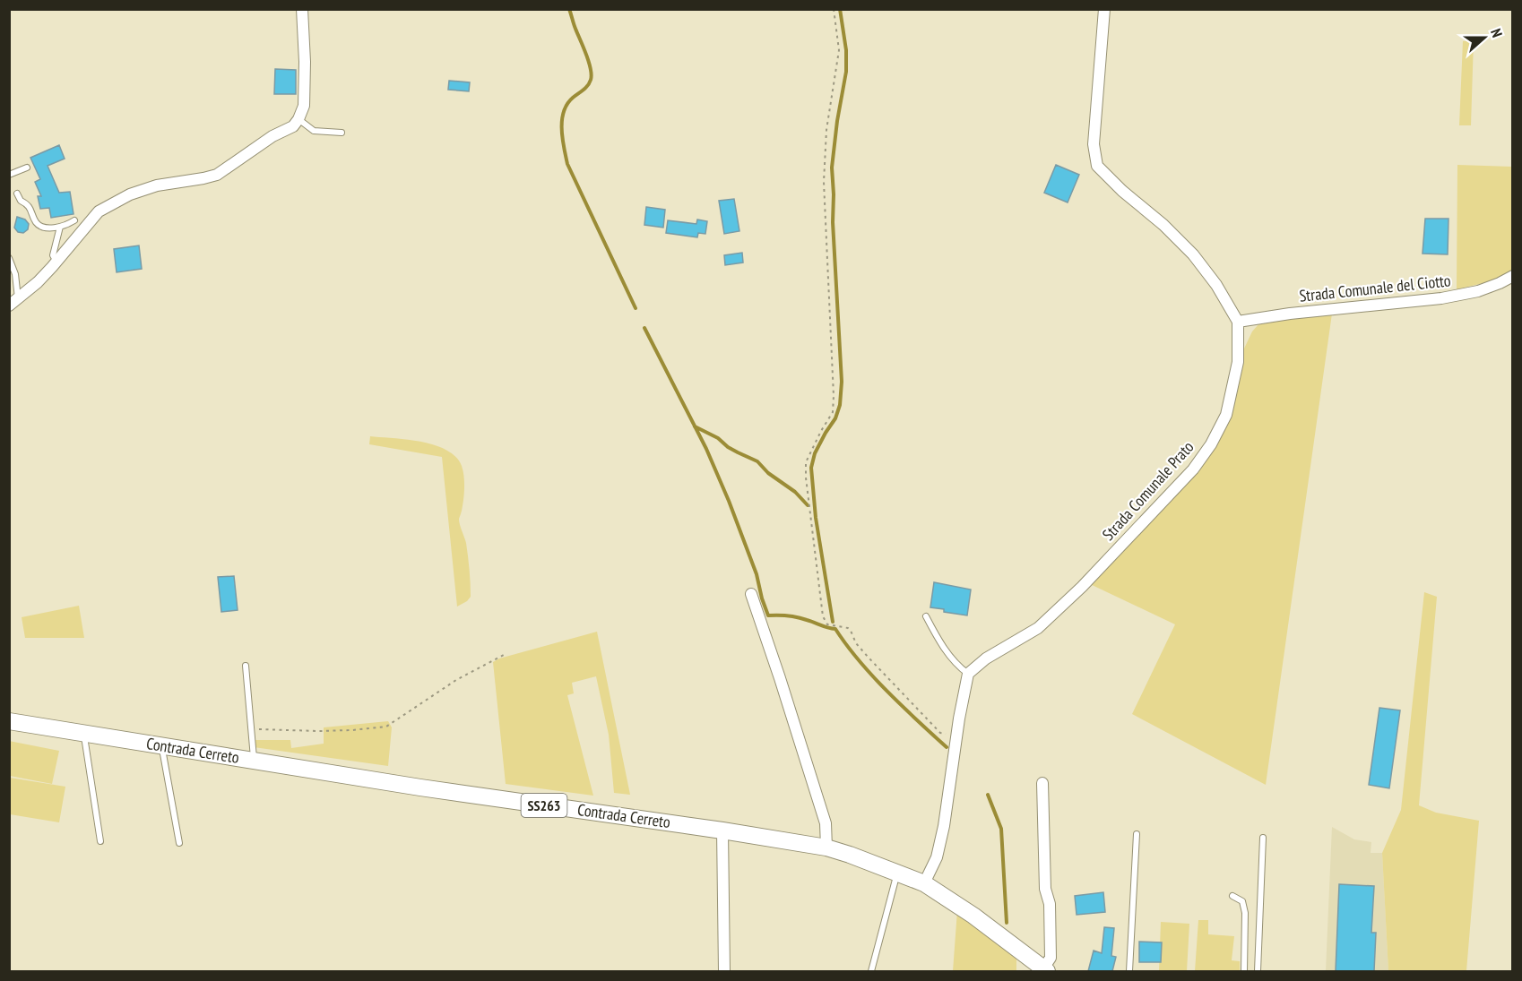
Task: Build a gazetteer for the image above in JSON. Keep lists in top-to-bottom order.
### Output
{
  "streets": {
    "main road": ["Contrada Cerreto", "SS263"],
    "street": ["Strada Comunale del Ciotto", "Strada Comunale Prato"]
  },
  "crossings": [
    ["Strada Comunale del Ciotto", "Strada Comunale Prato"]
  ],
  "north": "right"
}
